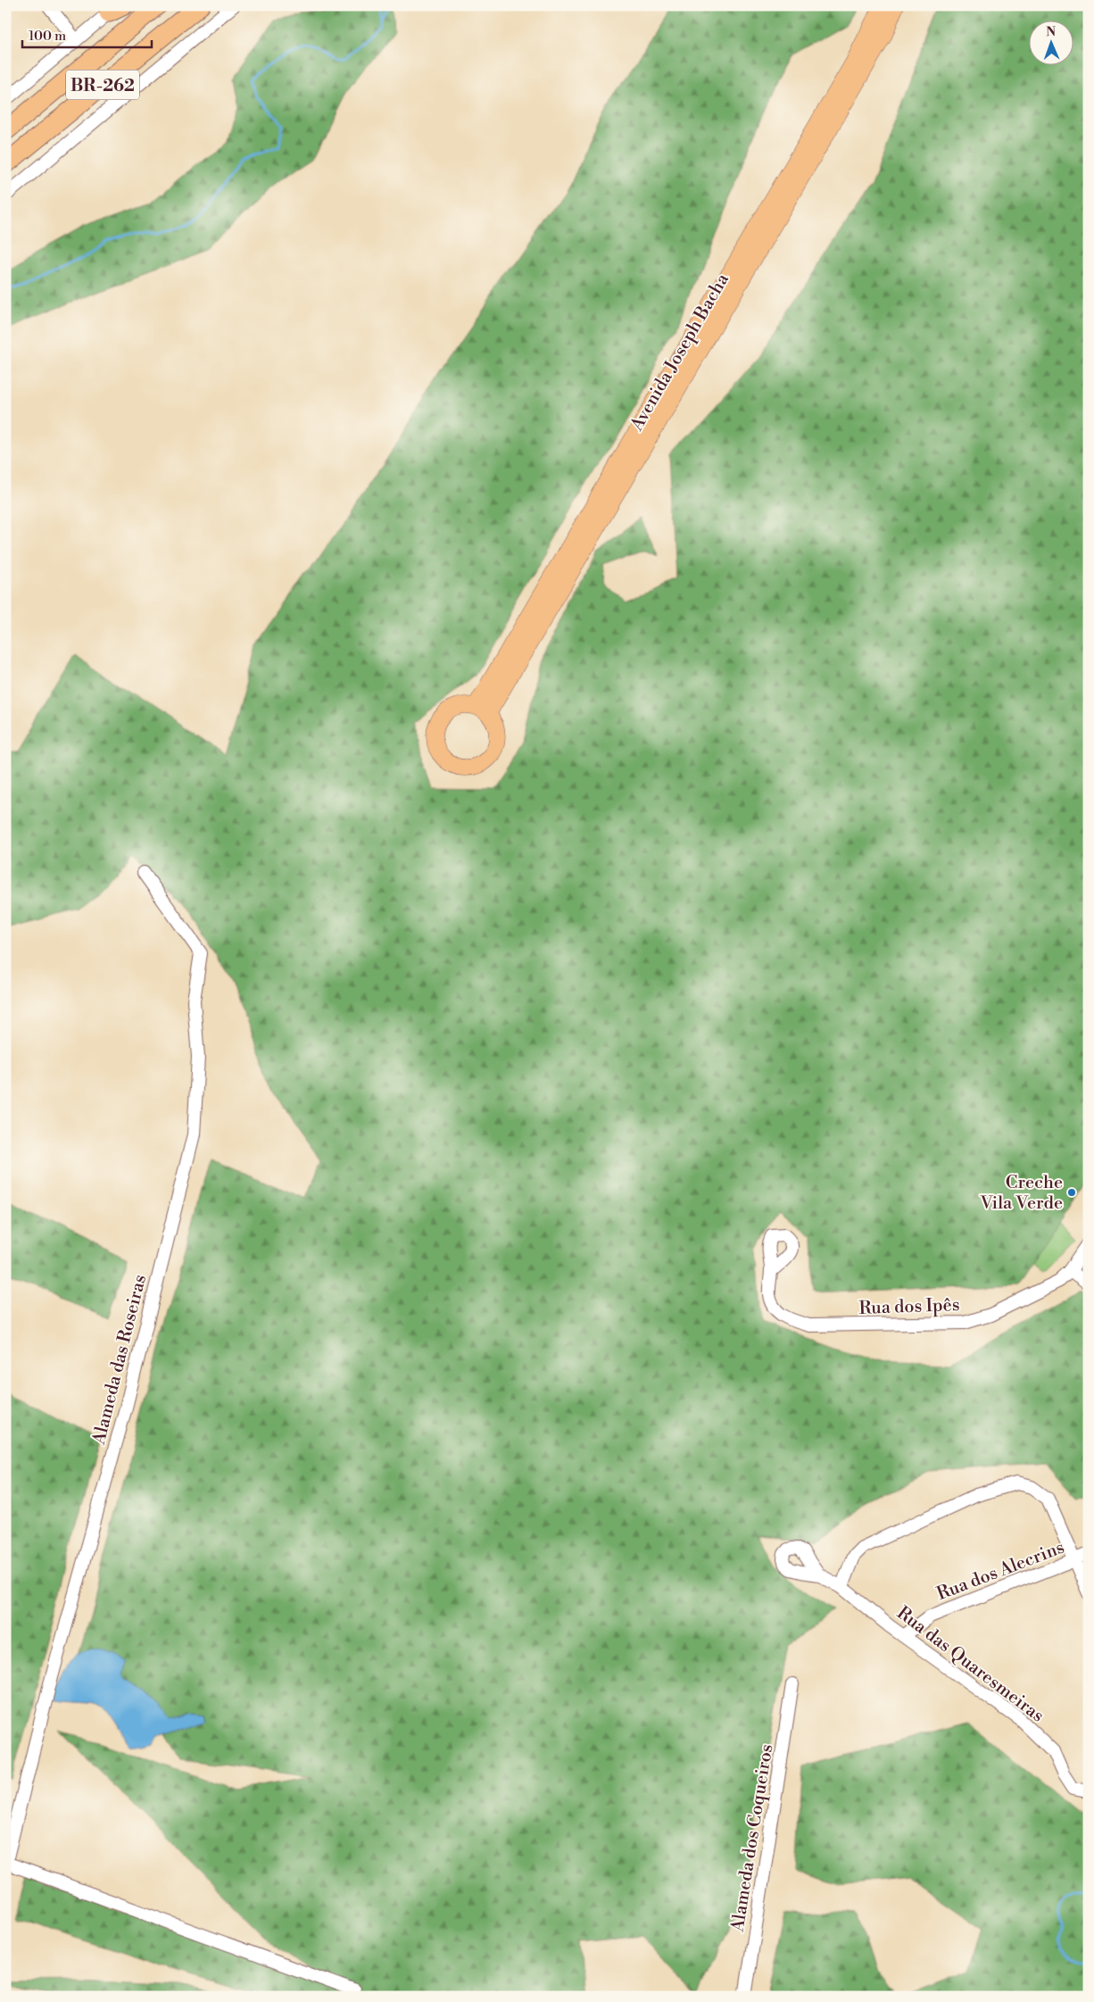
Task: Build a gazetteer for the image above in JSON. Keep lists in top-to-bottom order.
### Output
{
  "streets": {
    "highway": ["BR-262"],
    "main road": ["Avenida Joseph Bacha"],
    "street": [
      "Rua dos Ipês",
      "Alameda das Roseiras",
      "Rua dos Alecrins",
      "Rua das Quaresmeiras",
      "Alameda dos Coqueiros"
    ]
  },
  "crossings": [
    ["Rua dos Alecrins", "Rua das Quaresmeiras"]
  ],
  "places": ["Creche Vila Verde"],
  "scale_bar": "100 m",
  "north": "top"
}
